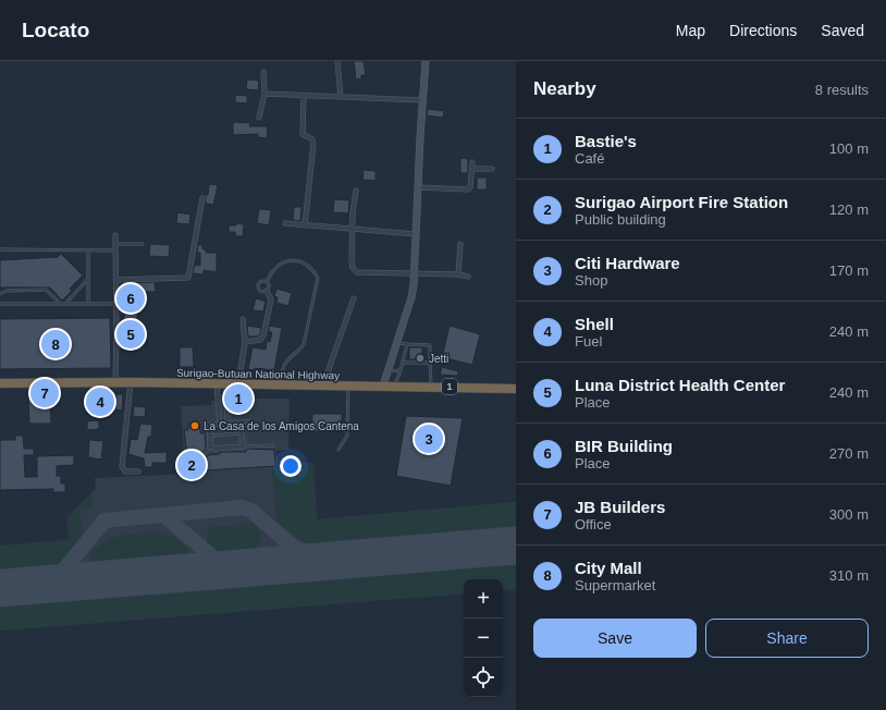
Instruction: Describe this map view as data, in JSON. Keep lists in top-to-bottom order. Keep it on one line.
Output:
{"streets":{"highway":["Surigao-Butuan National Highway","1"]},"places":["Jetti","La Casa de los Amigos Cantena"],"page":{"header":"Locato","nav":["Map","Directions","Saved"],"heading":["Nearby","8 results"],"list":[{"mark":"1","name":"Bastie's","note":"Café","value":"100 m"},{"mark":"2","name":"Surigao Airport Fire Station","note":"Public building","value":"120 m"},{"mark":"3","name":"Citi Hardware","note":"Shop","value":"170 m"},{"mark":"4","name":"Shell","note":"Fuel","value":"240 m"},{"mark":"5","name":"Luna District Health Center","note":"Place","value":"240 m"},{"mark":"6","name":"BIR Building","note":"Place","value":"270 m"},{"mark":"7","name":"JB Builders","note":"Office","value":"300 m"},{"mark":"8","name":"City Mall","note":"Supermarket","value":"310 m"}],"pins":["6","5","8","7","1","4","3","2"],"map_buttons":["+","−"],"buttons":["Save","Share"]}}
